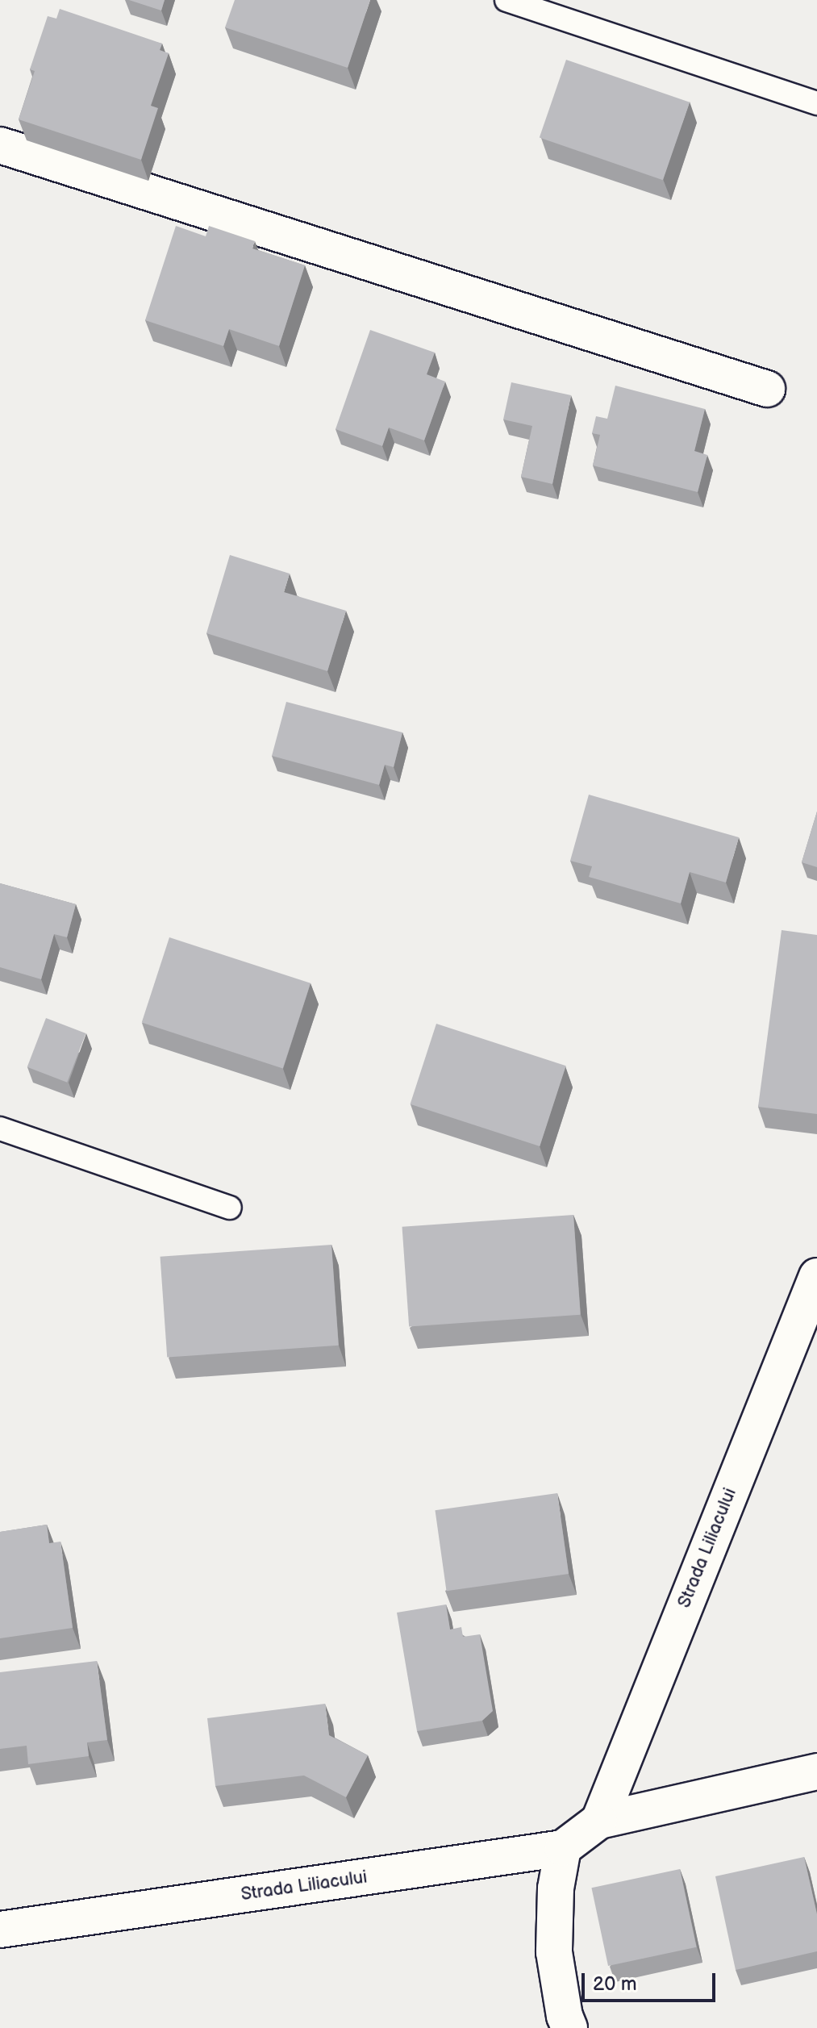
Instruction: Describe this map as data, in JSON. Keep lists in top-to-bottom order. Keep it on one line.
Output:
{"streets":{"street":["Strada Liliacului"]},"scale_bar":"20 m"}
